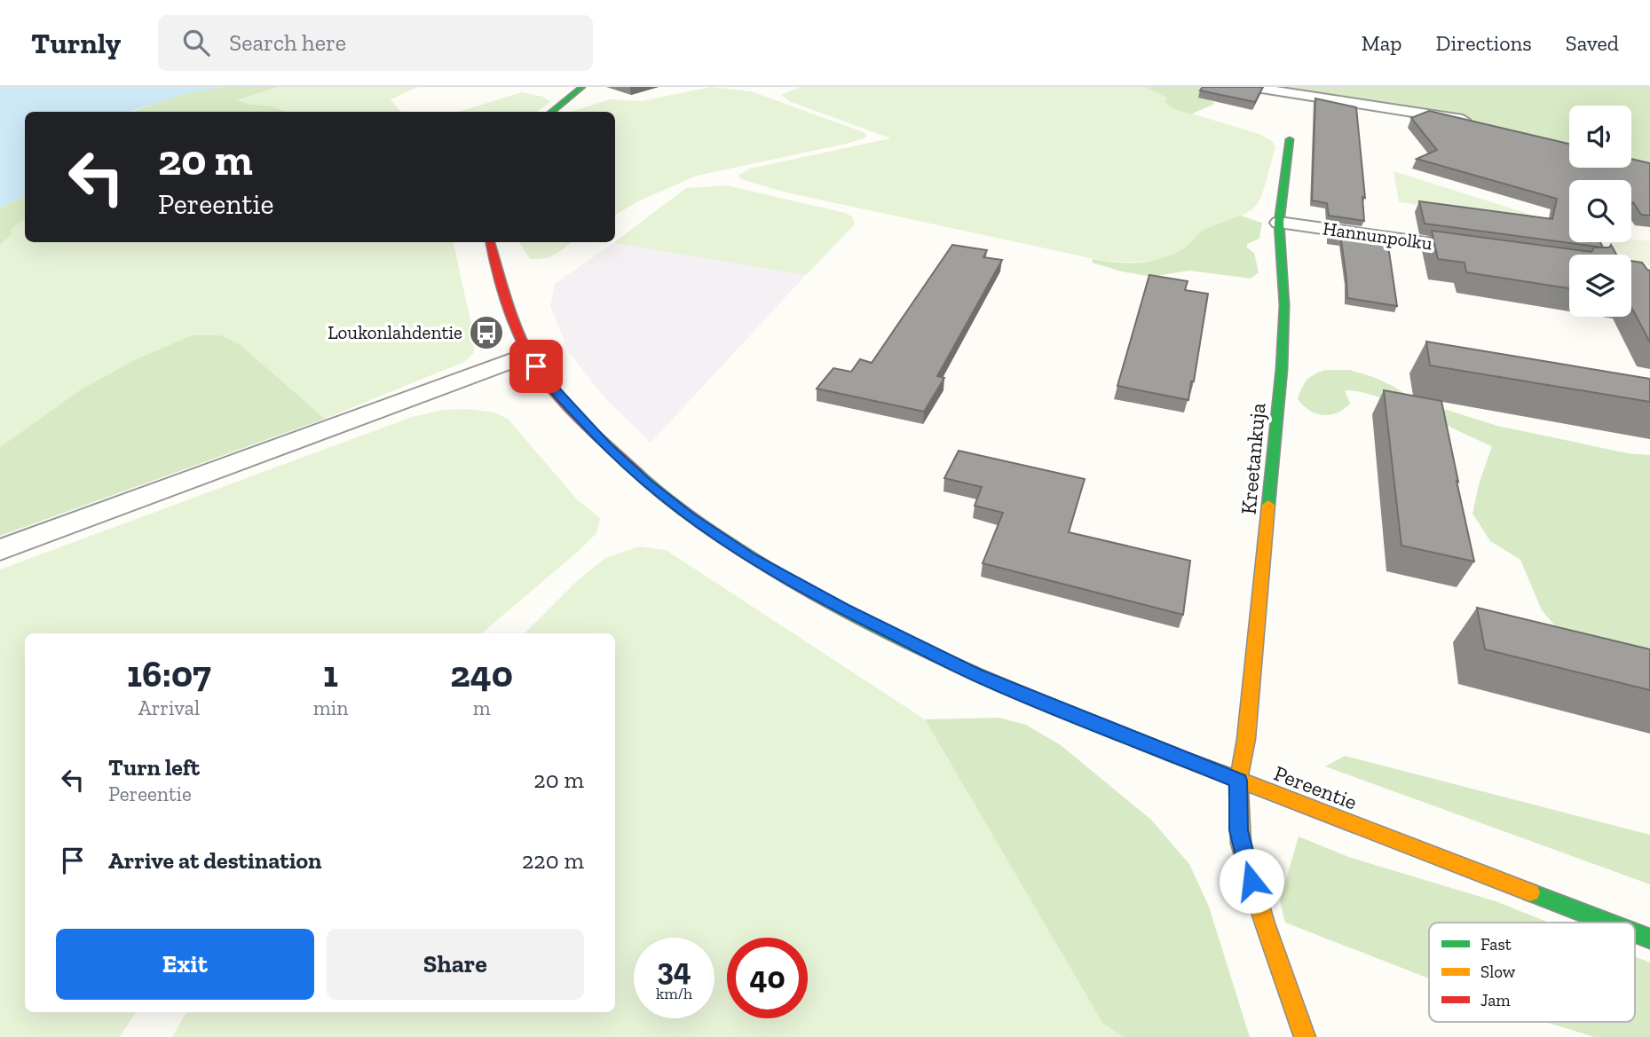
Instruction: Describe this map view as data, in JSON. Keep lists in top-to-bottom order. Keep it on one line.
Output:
{"streets":{"street":["Hannunpolku","Kreetankuja","Pereentie"]},"crossings":[["Hannunpolku","Kreetankuja"],["Kreetankuja","Pereentie"]],"places":{"bus stop":["Loukonlahdentie"]},"legend":["Fast","Slow","Jam"],"page":{"header":"Turnly","search":"Search here","nav":["Map","Directions","Saved"],"turn":["20 m","Pereentie"],"eta":["16:07","Arrival","1","min","240","m"],"list":[{"name":"Turn left","note":"Pereentie","value":"20 m"},{"name":"Arrive at destination","value":"220 m"}],"buttons":["Exit","Share"],"speed":"34 km/h","limit":"40"}}
